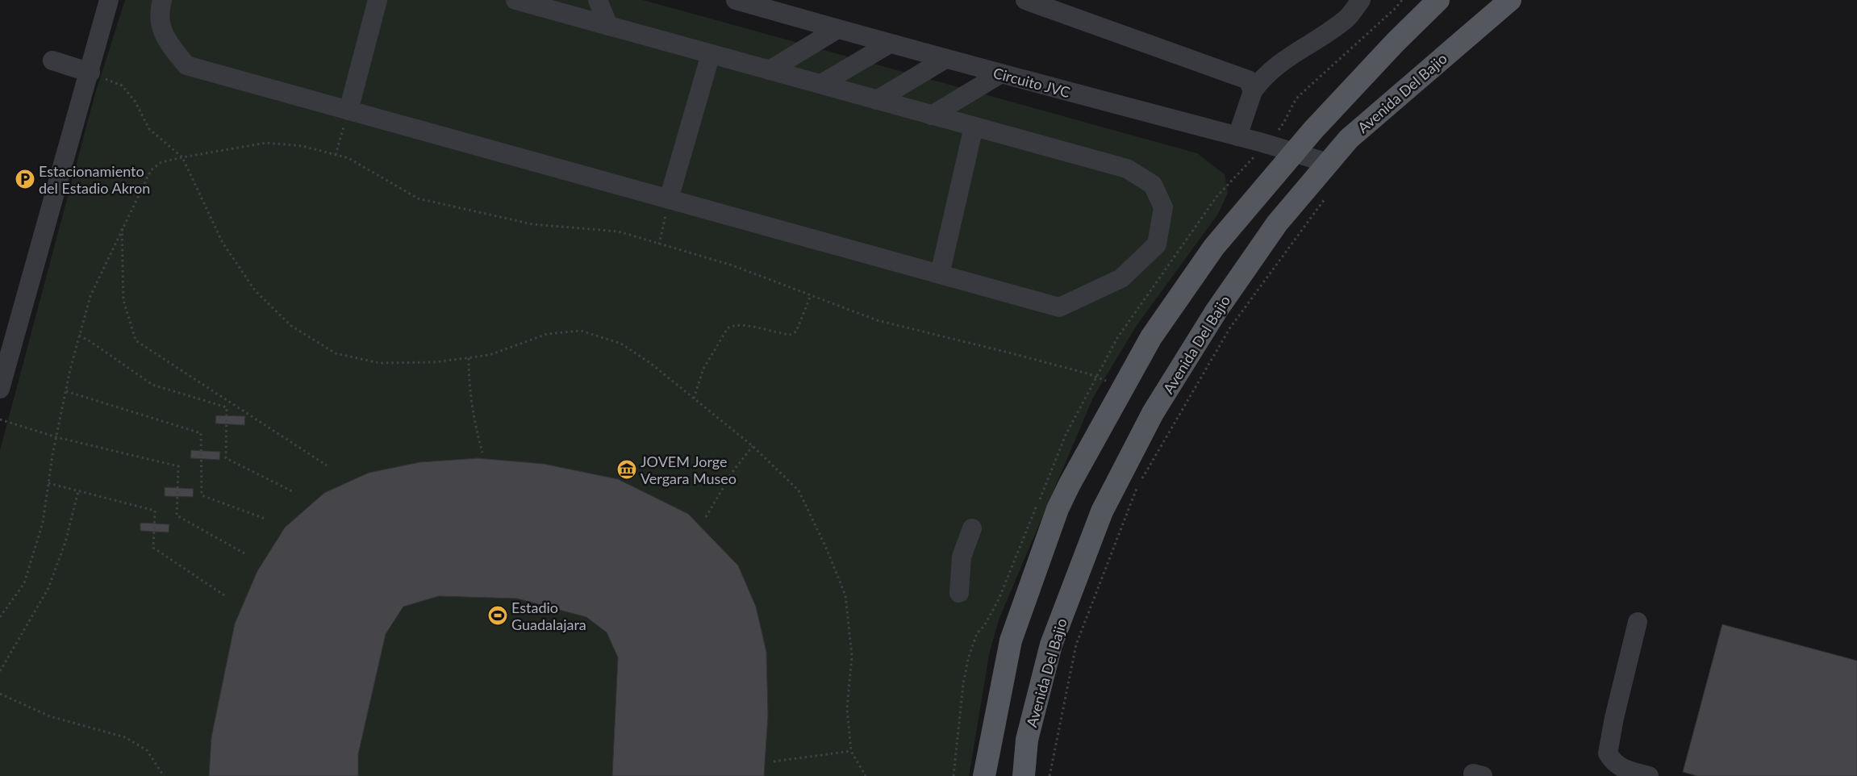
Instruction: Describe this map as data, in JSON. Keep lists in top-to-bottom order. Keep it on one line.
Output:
{"streets":{"main road":["Avenida Del Bajio"],"lane":["Circuito JVC"]},"crossings":[["Circuito JVC","Avenida Del Bajio"]],"places":{"parking":["Estacionamiento del Estadio Akron"],"museum":["JOVEM Jorge Vergara Museo"],"sports":["Estadio Guadalajara"]}}
